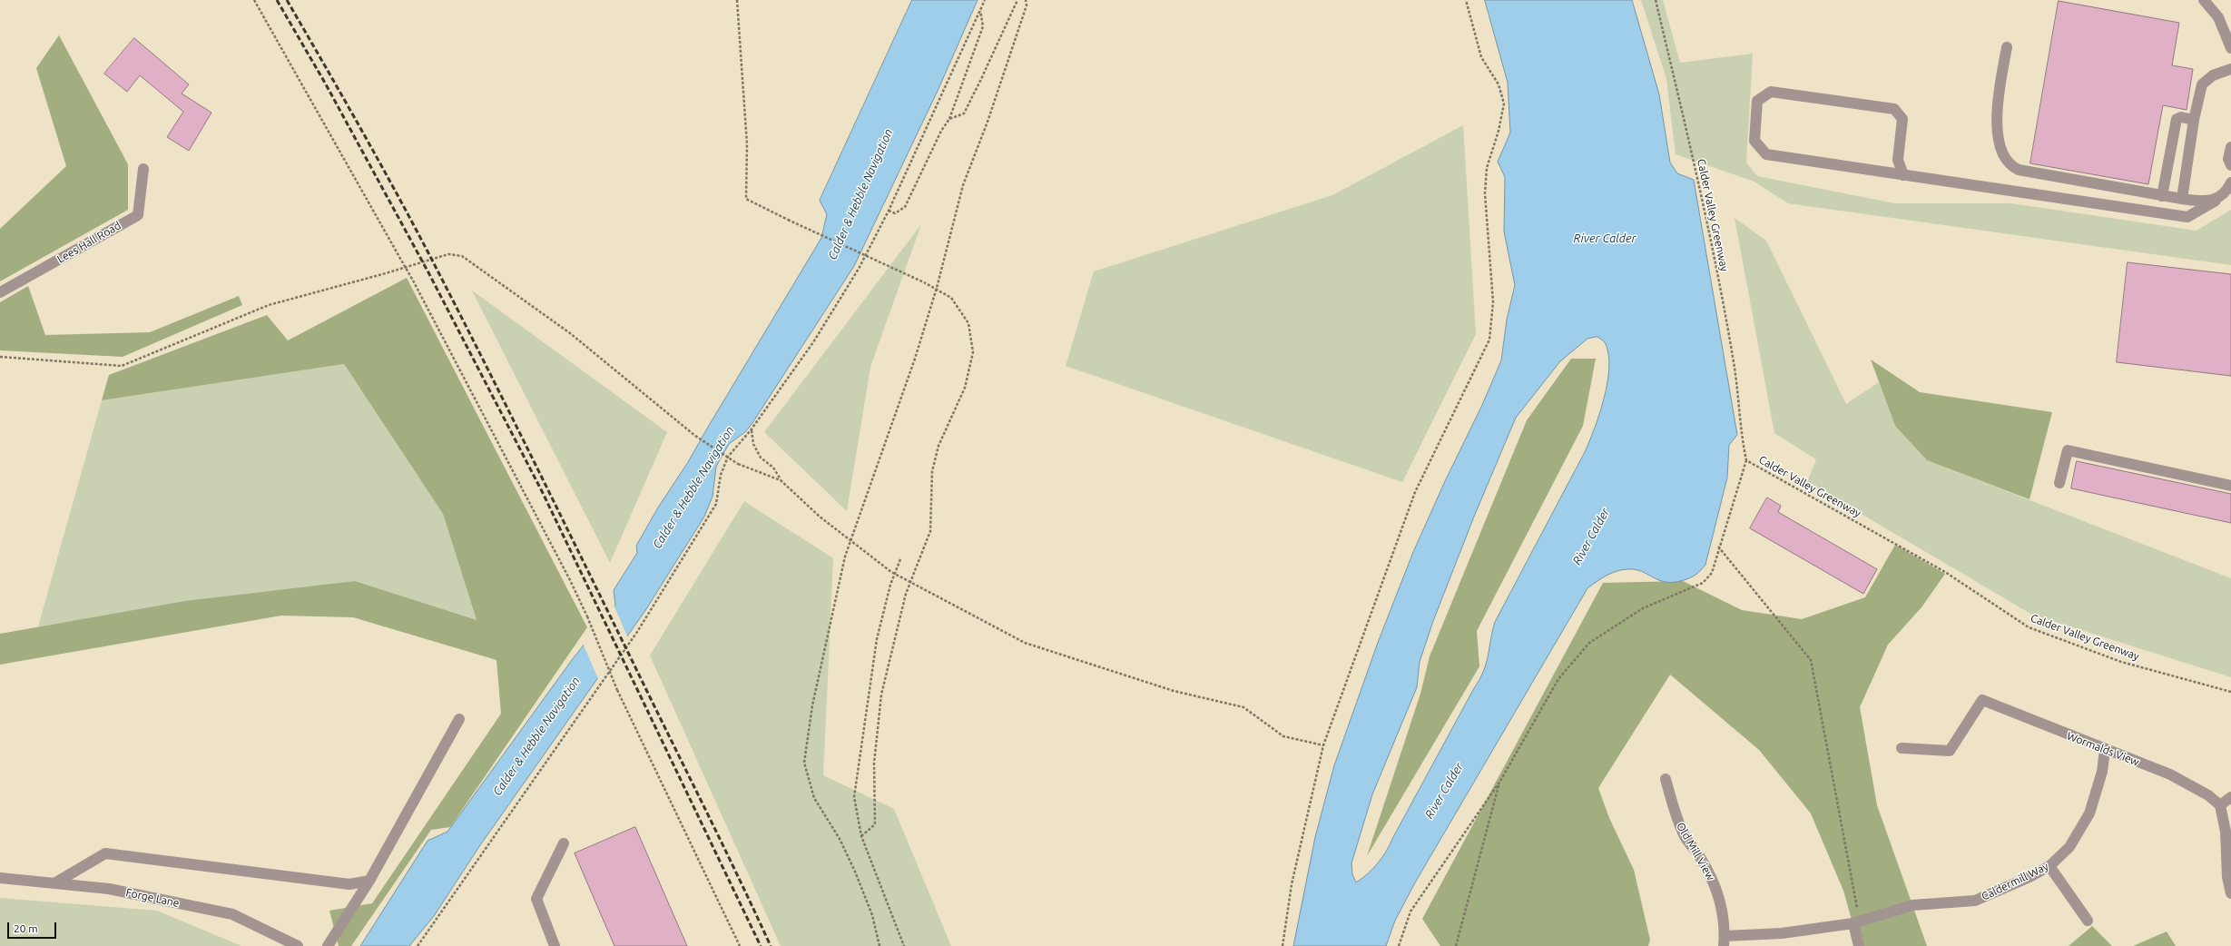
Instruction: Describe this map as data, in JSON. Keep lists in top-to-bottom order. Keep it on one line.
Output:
{"streets":{"street":["Lees Hall Road","Wormalds View","Old Mill View","Caldermill Way","Forge Lane"],"path":["Calder Valley Greenway"]},"crossings":[["Wormalds View","Caldermill Way"],["Old Mill View","Caldermill Way"]],"water":["Calder & Hebble Navigation","River Calder"],"scale_bar":"20 m"}
